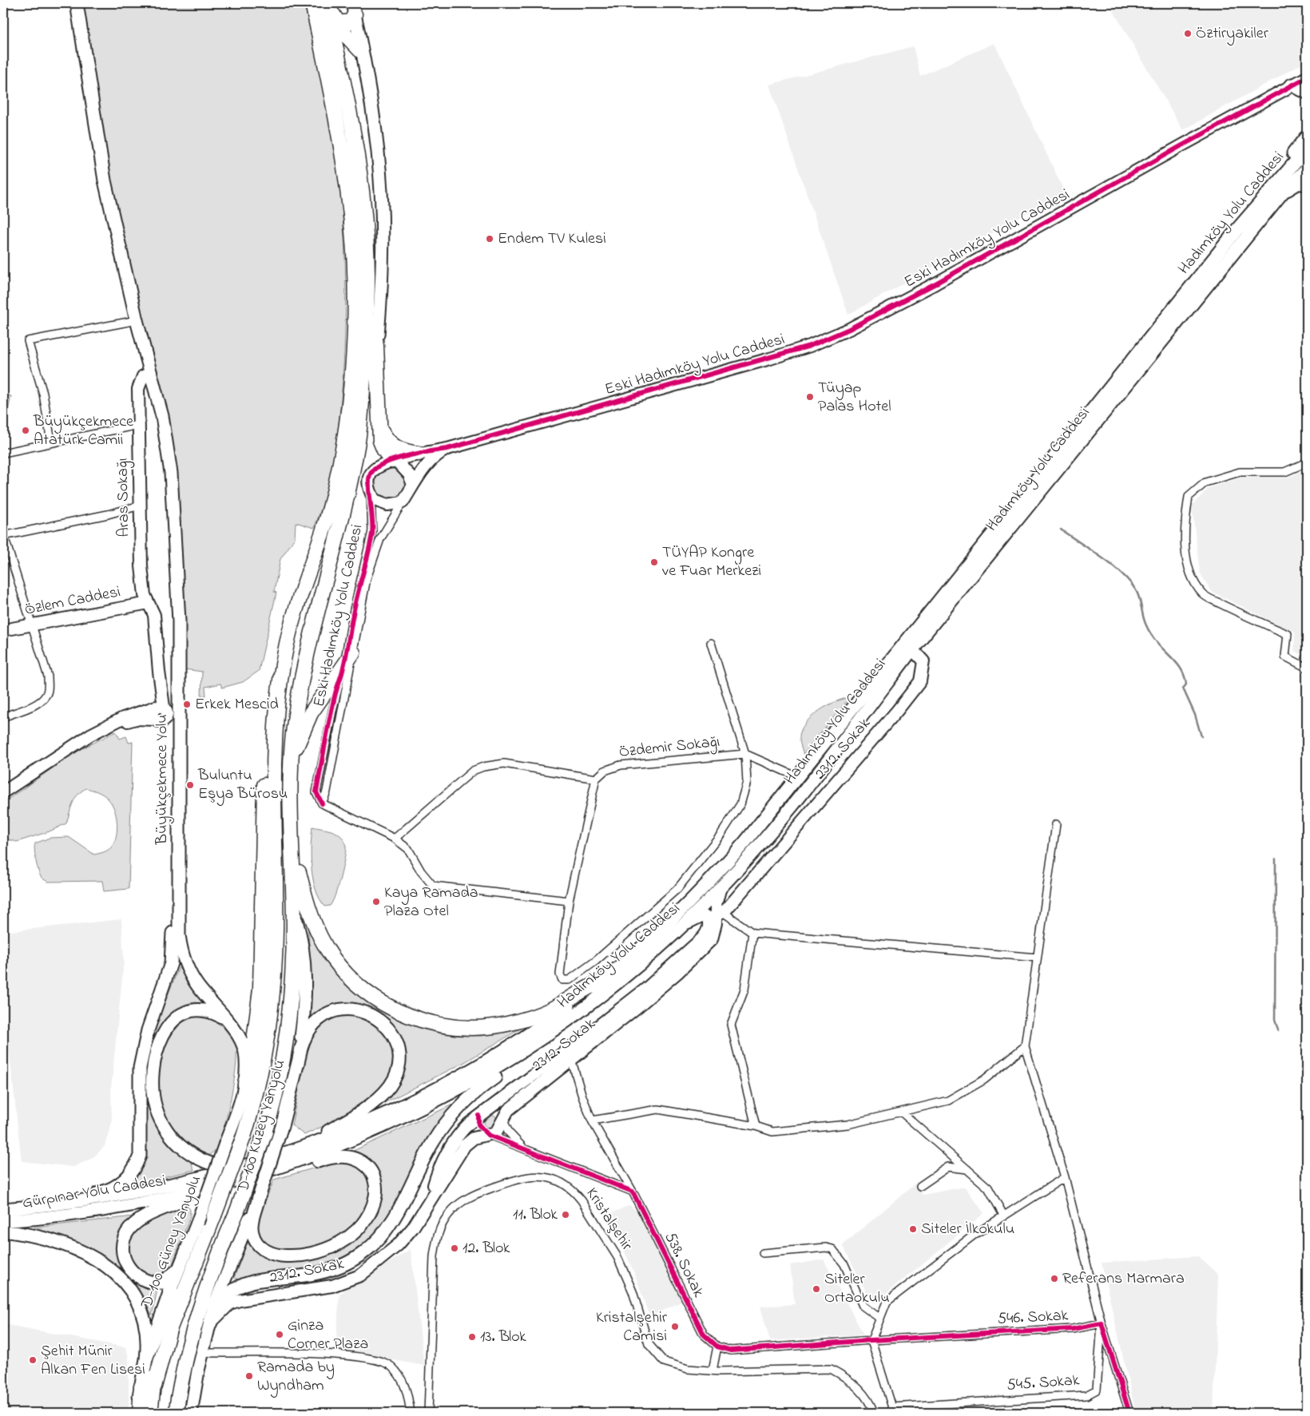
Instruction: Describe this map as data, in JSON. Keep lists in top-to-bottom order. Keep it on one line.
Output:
{"streets":{"main road":["Hadımköy Yolu Caddesi","Büyükçekmece Yolu","D-100 Kuzey Yanyolu","Gürpınar Yolu Caddesi","D-100 Güney Yanyolu"],"street":["Eski Hadımköy Yolu Caddesi","Aras Sokağı","Özlem Caddesi","Özdemir Sokağı","2312. Sokak","Kristalşehir","538. Sokak","546. Sokak","545. Sokak"]},"crossings":[["Hadımköy Yolu Caddesi","Özdemir Sokağı"],["Hadımköy Yolu Caddesi","2312. Sokak"],["Hadımköy Yolu Caddesi","Gürpınar Yolu Caddesi"],["Aras Sokağı","Özlem Caddesi"],["Aras Sokağı","Büyükçekmece Yolu"],["2312. Sokak","D-100 Kuzey Yanyolu"],["2312. Sokak","538. Sokak"],["Büyükçekmece Yolu","D-100 Güney Yanyolu"],["546. Sokak","545. Sokak"]],"places":["Öztiryakiler","Endem TV Kulesi","Tüyap Palas Hotel","Büyükçekmece Atatürk Camii","TÜYAP Kongre ve Fuar Merkezi","Erkek Mescid","Buluntu Eşya Bürosu","Kaya Ramada Plaza Otel","11. Blok","Siteler İlkokulu","12. Blok","Referans Marmara","Siteler Ortaokulu","Kristalşehir Camisi","Ginza Corner Plaza","13. Blok","Şehit Münir Alkan Fen Lisesi","Ramada by Wyndham"]}
